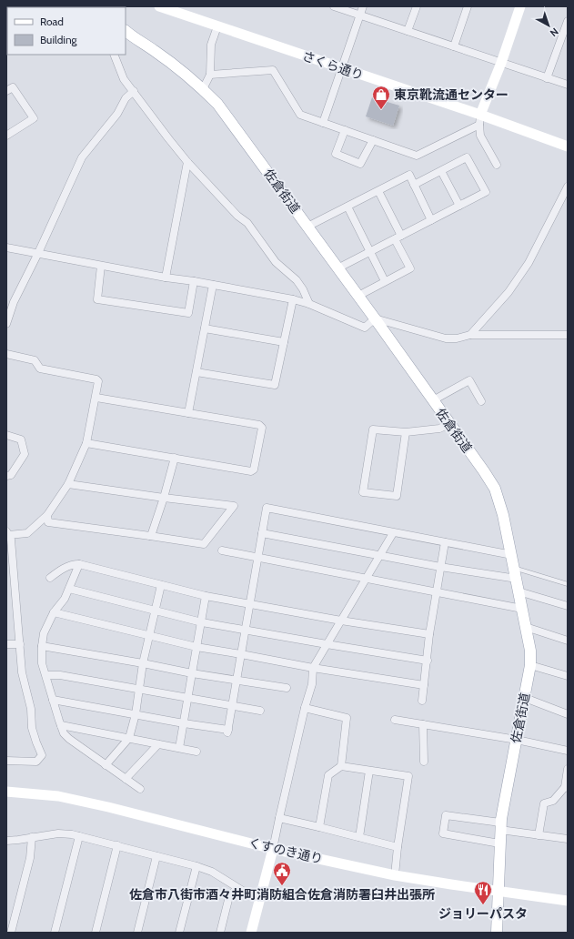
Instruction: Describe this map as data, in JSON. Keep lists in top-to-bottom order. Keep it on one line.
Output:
{"streets":{"main road":["佐倉街道"],"street":["さくら通り","くすのき通り"]},"crossings":[["佐倉街道","くすのき通り"]],"places":{"shop":["東京靴流通センター"],"public building":["佐倉市八街市酒々井町消防組合佐倉消防署臼井出張所"],"restaurant":["ジョリーパスタ"]},"legend":["Road","Building"],"north":"bottom right"}
